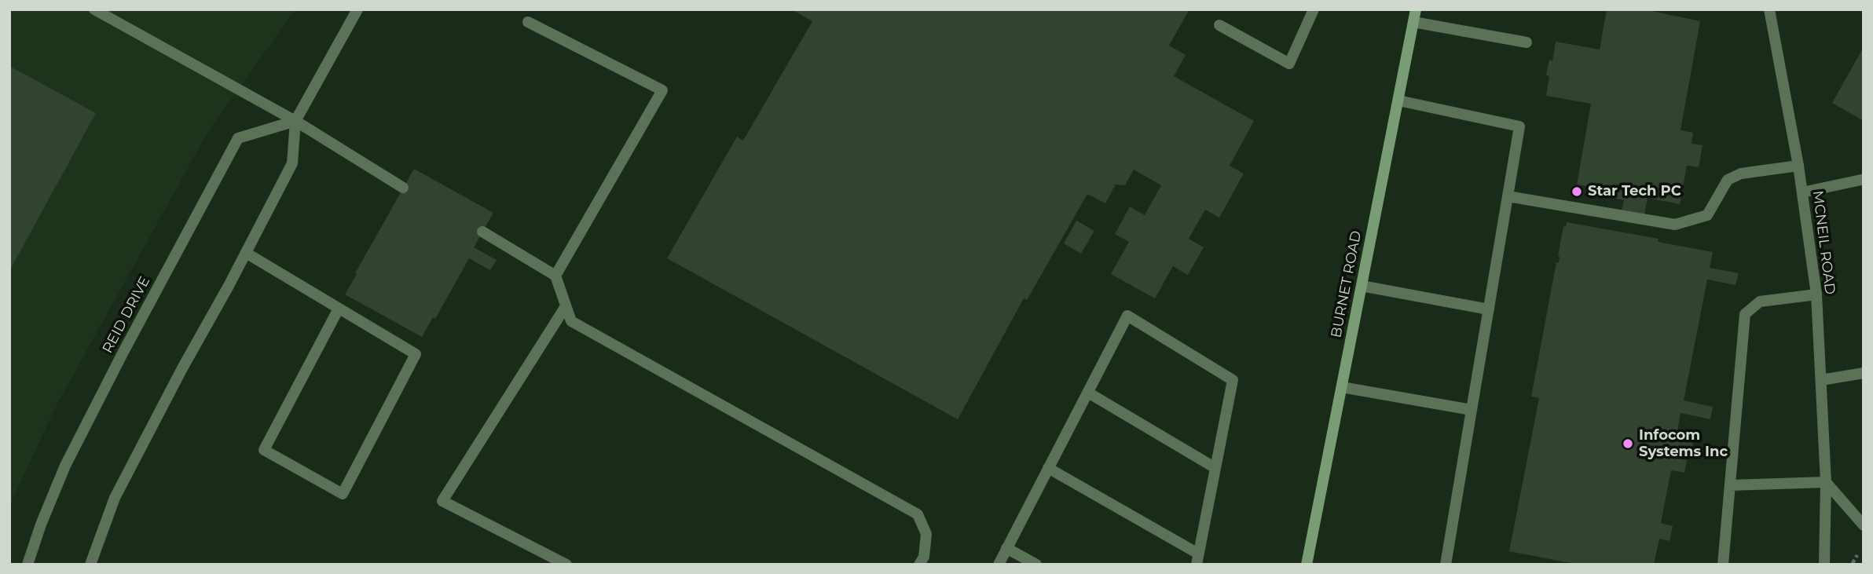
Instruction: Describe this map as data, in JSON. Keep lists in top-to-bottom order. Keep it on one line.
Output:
{"streets":{"main road":["BURNET ROAD"],"street":["MCNEIL ROAD","REID DRIVE"]},"places":["Star Tech PC","Infocom Systems Inc"]}
